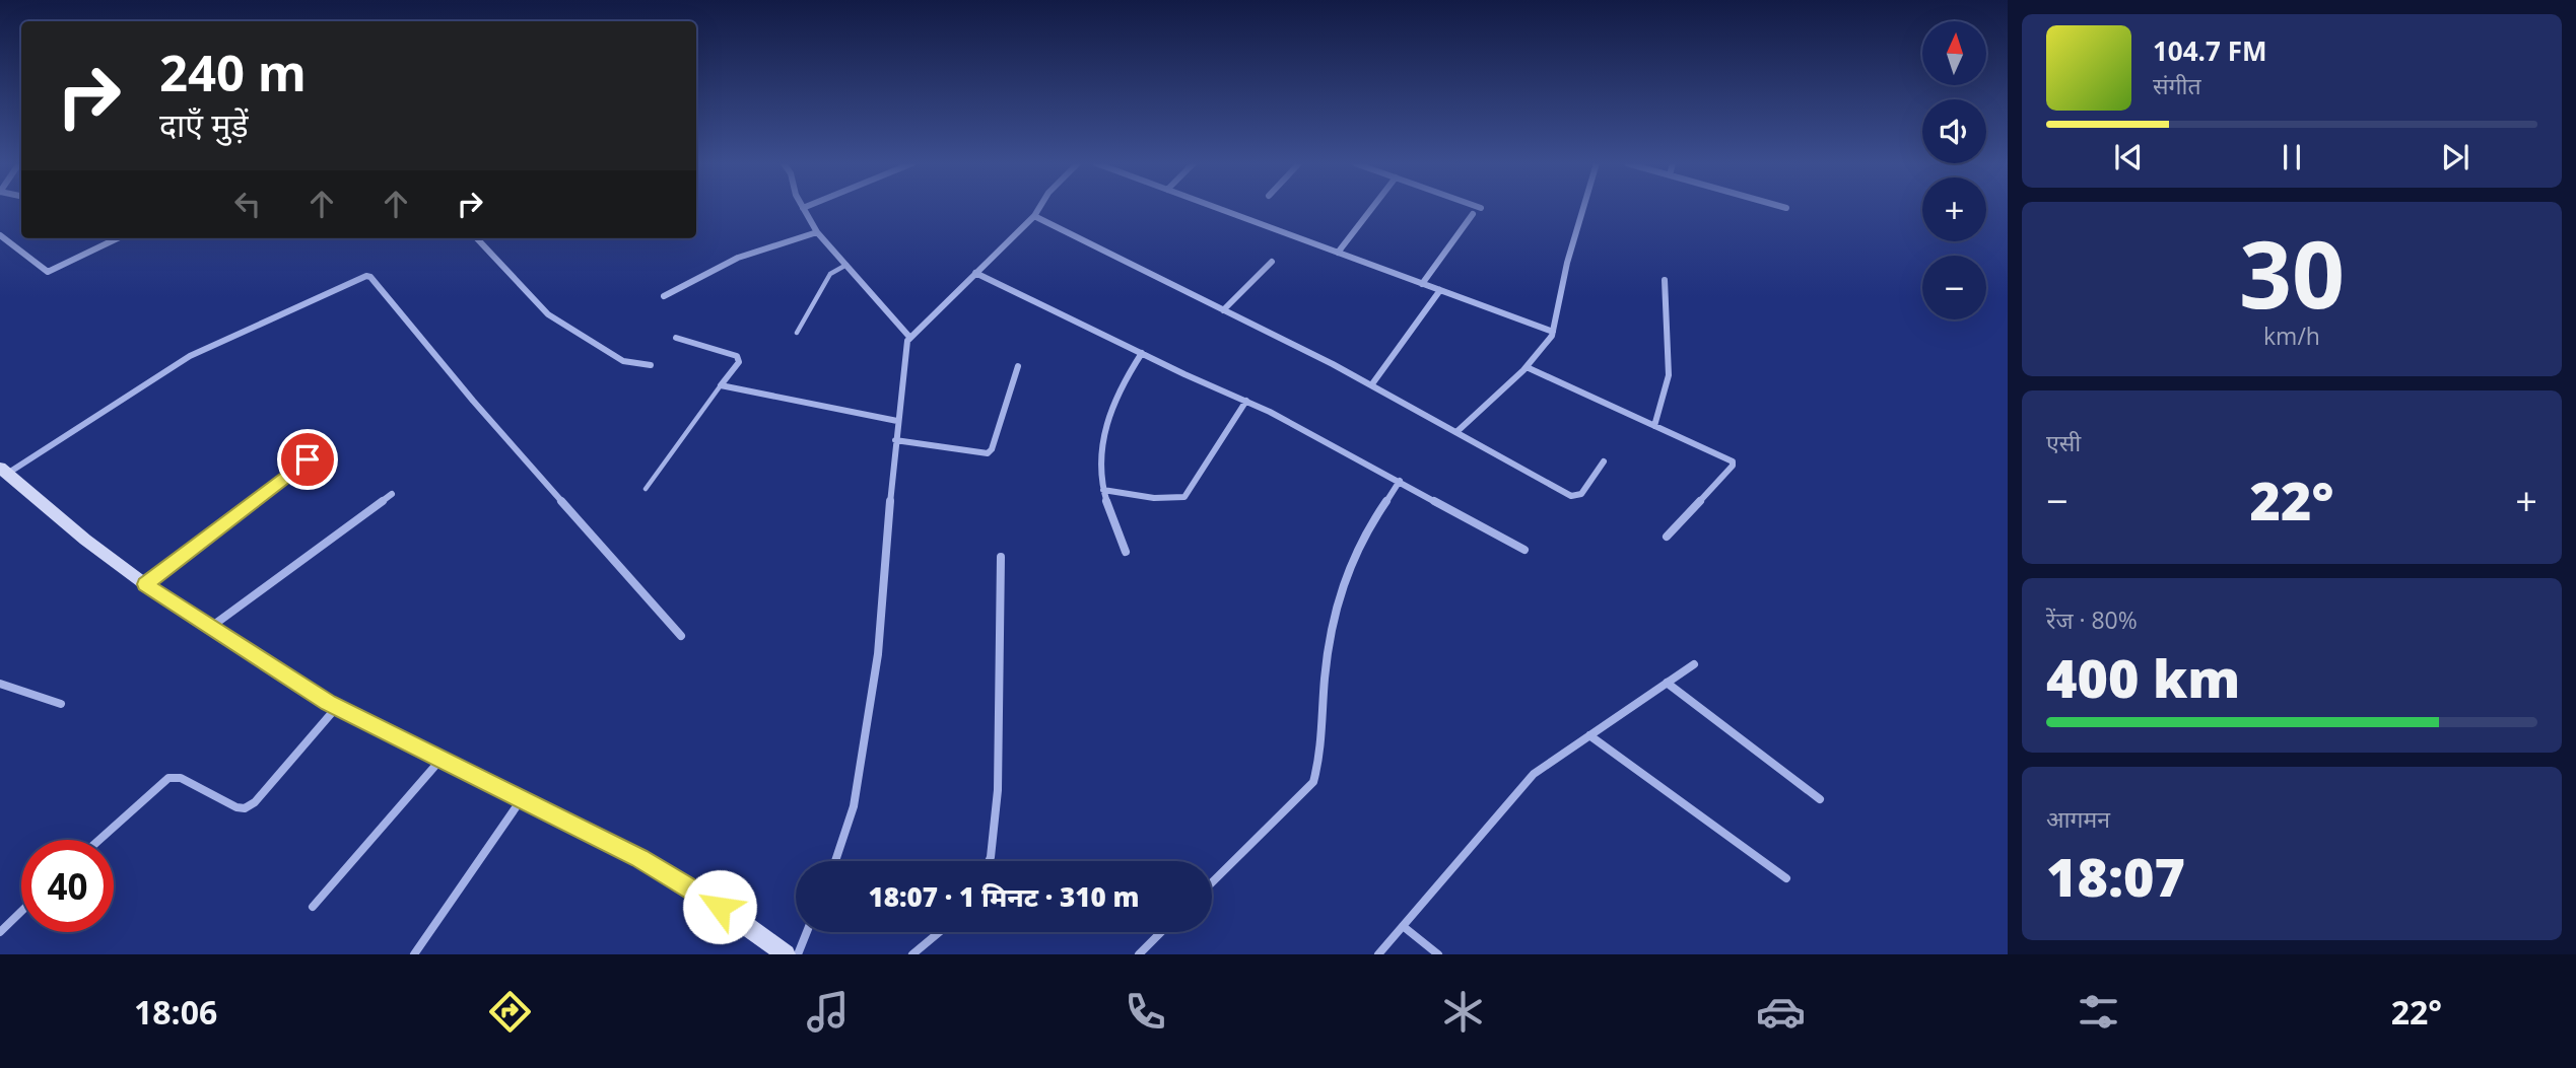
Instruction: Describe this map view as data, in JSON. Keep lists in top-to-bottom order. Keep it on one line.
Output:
{"north":"top","page":{"map_buttons":["+","−"],"turn":["240 m","दाएँ मुड़ें"],"song":["104.7 FM","संगीत"],"tile":[["30","km/h"],"एसी",["रेंज · 80%","400 km"],["आगमन","18:07"]],"heat":["−","22°","+"],"limit":"40","trip":"18:07 · 1 मिनट · 310 m","tabs":["18:06","22°"]}}
